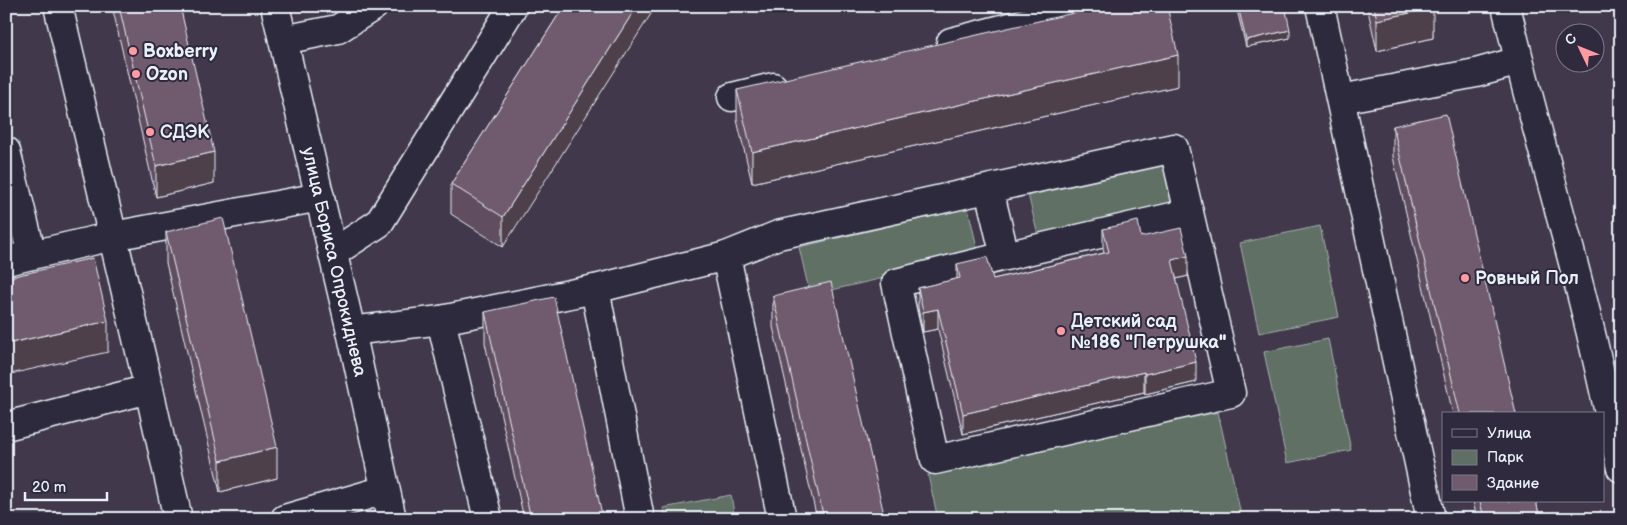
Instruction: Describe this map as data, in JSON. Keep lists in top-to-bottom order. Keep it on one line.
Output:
{"streets":{"street":["улица Бориса Опрокиднева"]},"places":["Boxberry","Ozon","СДЭК","Ровный Пол","Детский сад №186 \"Петрушка\""],"legend":["Улица","Парк","Здание"],"scale_bar":"20 m","north":"top left"}
